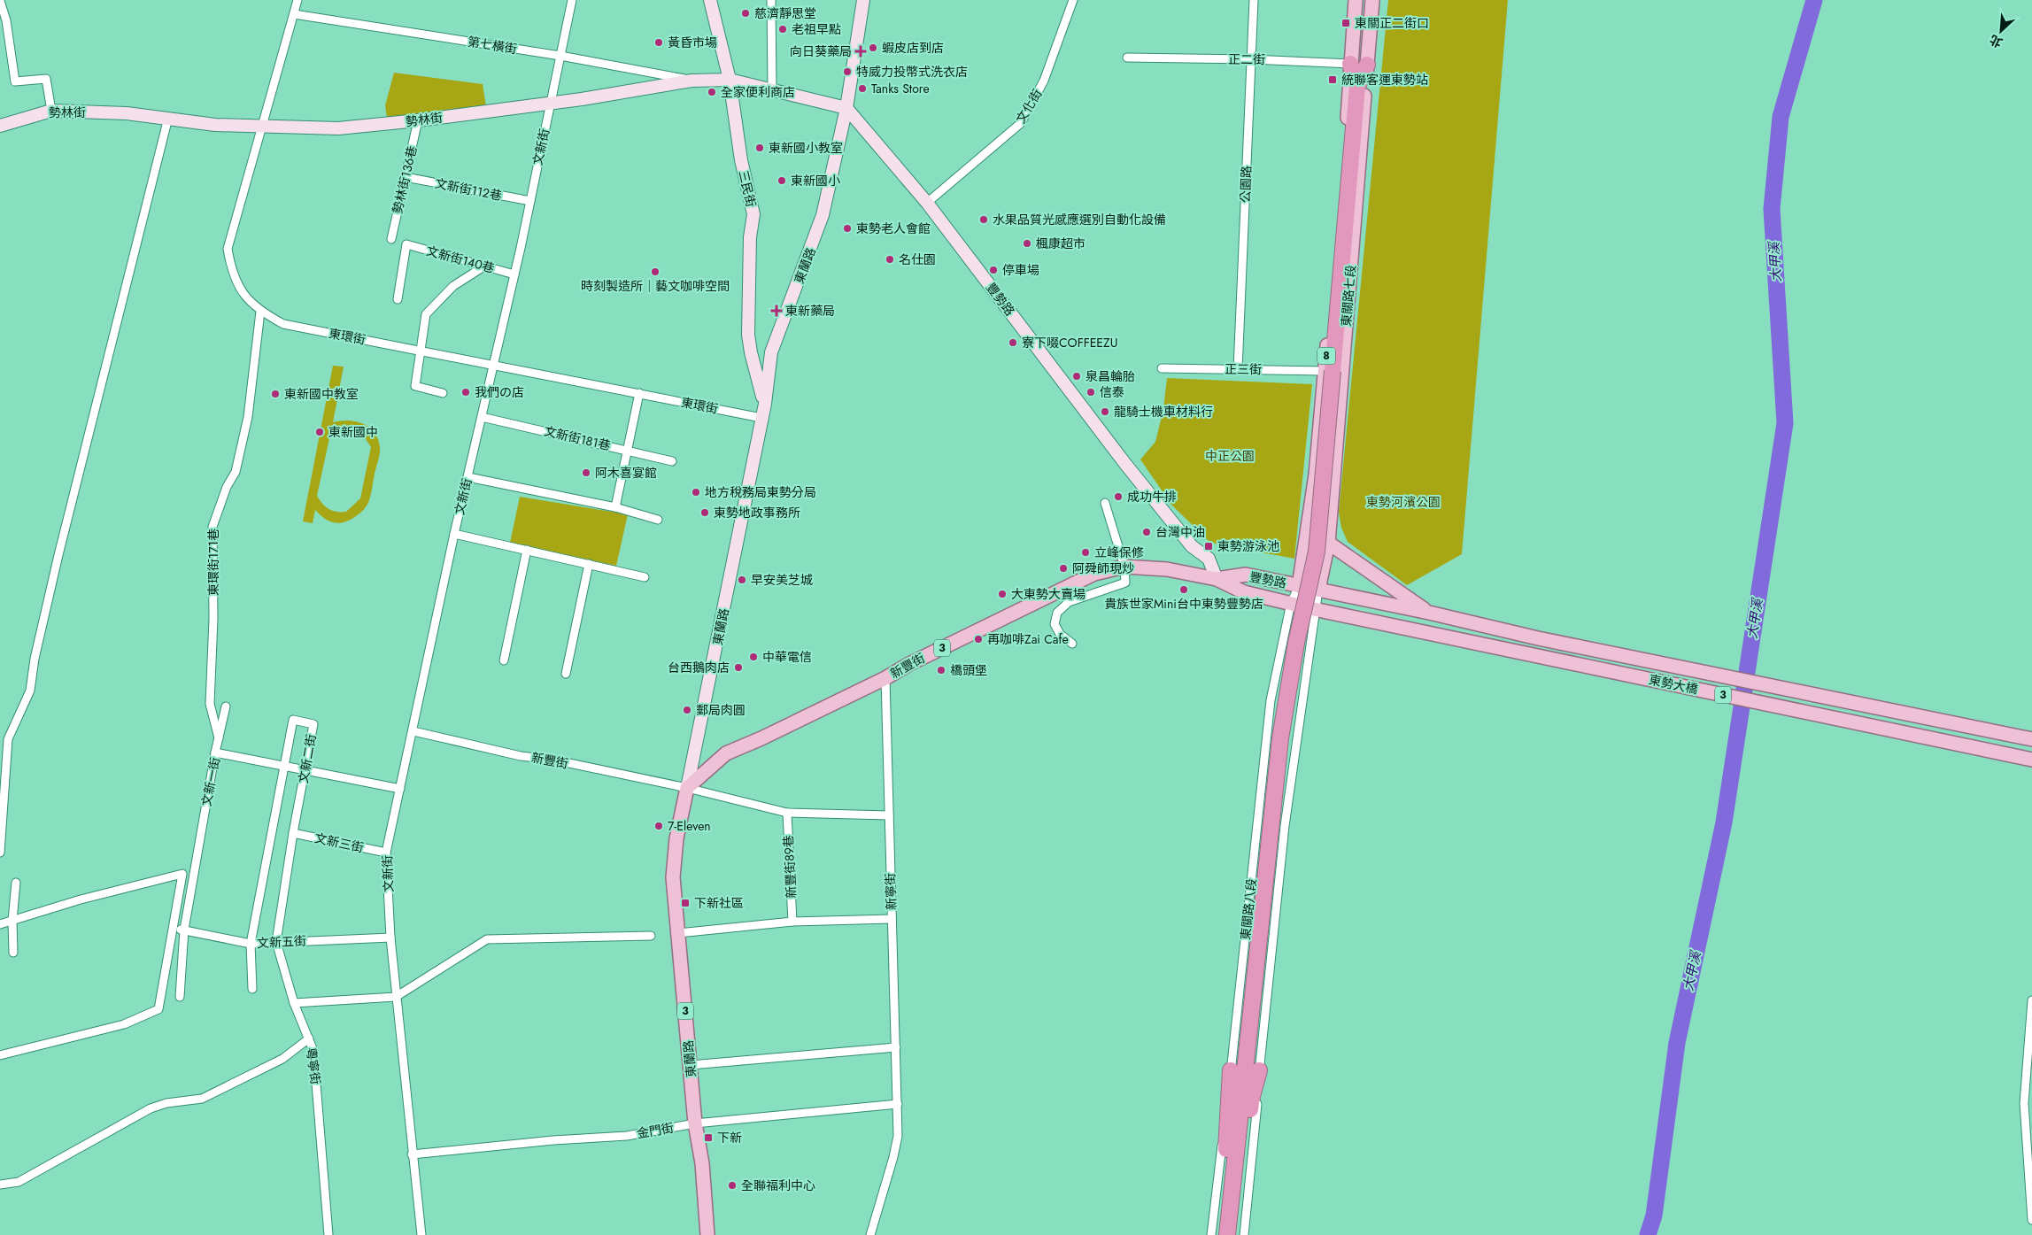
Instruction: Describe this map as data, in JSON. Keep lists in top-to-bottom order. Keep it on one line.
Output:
{"streets":{"main road":["東蘭路","東關路七段","豐勢路","8","3","新豐街","東勢大橋"],"street":["第七橫街","正二街","文化街","勢林街","文新街","勢林街136巷","公園路","三民街","文新街112巷","文新街140巷","東環街","正三街","文新街181巷","東環街171巷","文新二街","文新一街","文新三街","新豐街89巷","新寧街","東關路八段","文新五街","粵寧街","金門街"]},"crossings":[["第七橫街","勢林街"],["第七橫街","文新街"],["第七橫街","東環街"],["正二街","公園路"],["正二街","東關路七段"],["文化街","豐勢路"],["勢林街","文新街"],["勢林街","勢林街136巷"],["勢林街","三民街"],["勢林街","東蘭路"],["勢林街","豐勢路"],["勢林街","東環街"],["文新街","文新街112巷"],["文新街","文新街140巷"],["文新街","東環街"],["文新街","文新街181巷"],["文新街","新豐街"],["文新街","文新一街"],["文新街","文新三街"],["文新街","文新五街"],["勢林街136巷","文新街112巷"],["公園路","正三街"],["三民街","東蘭路"],["東蘭路","豐勢路"],["東蘭路","東環街"],["東蘭路","新豐街"],["東蘭路","金門街"],["東關路七段","豐勢路"],["東關路七段","正三街"],["東關路七段","東勢大橋"],["東關路七段","東關路八段"],["豐勢路","新豐街"],["豐勢路","東勢大橋"],["豐勢路","東關路八段"],["東環街","東環街171巷"],["新豐街","新豐街89巷"],["新豐街","新寧街"],["文新二街","文新一街"],["文新二街","文新三街"],["文新二街","文新五街"],["文新二街","粵寧街"],["文新一街","文新五街"],["新寧街","金門街"]],"water":["大甲溪"],"parks":["中正公園","東勢河濱公園"],"places":{"other":["慈濟靜思堂","老祖早點","黃昏市場","蝦皮店到店","特威力投幣式洗衣店","Tanks Store","全家便利商店","東新國小教室","東新國小","水果品質光感應選別自動化設備","東勢老人會館","楓康超市","名仕園","停車場","時刻製造所｜藝文咖啡空間","寮下啜COFFEEZU","泉昌輪胎","我們の店","信泰","東新國中教室","龍騎士機車材料行","東新國中","阿木喜宴館","地方稅務局東勢分局","成功牛排","東勢地政事務所","台灣中油","立峰保修","阿舜師現炒","早安美芝城","貴族世家Mini台中東勢豐勢店","大東勢大賣場","再咖啡Zai Cafe","中華電信","台西鵝肉店","橋頭堡","郵局肉圓","7-Eleven","全聯福利中心"],"transit":["東關正二街口","統聯客運東勢站","東勢游泳池","下新社區","下新"],"health":["向日葵藥局","東新藥局"]},"north":"bottom left"}
